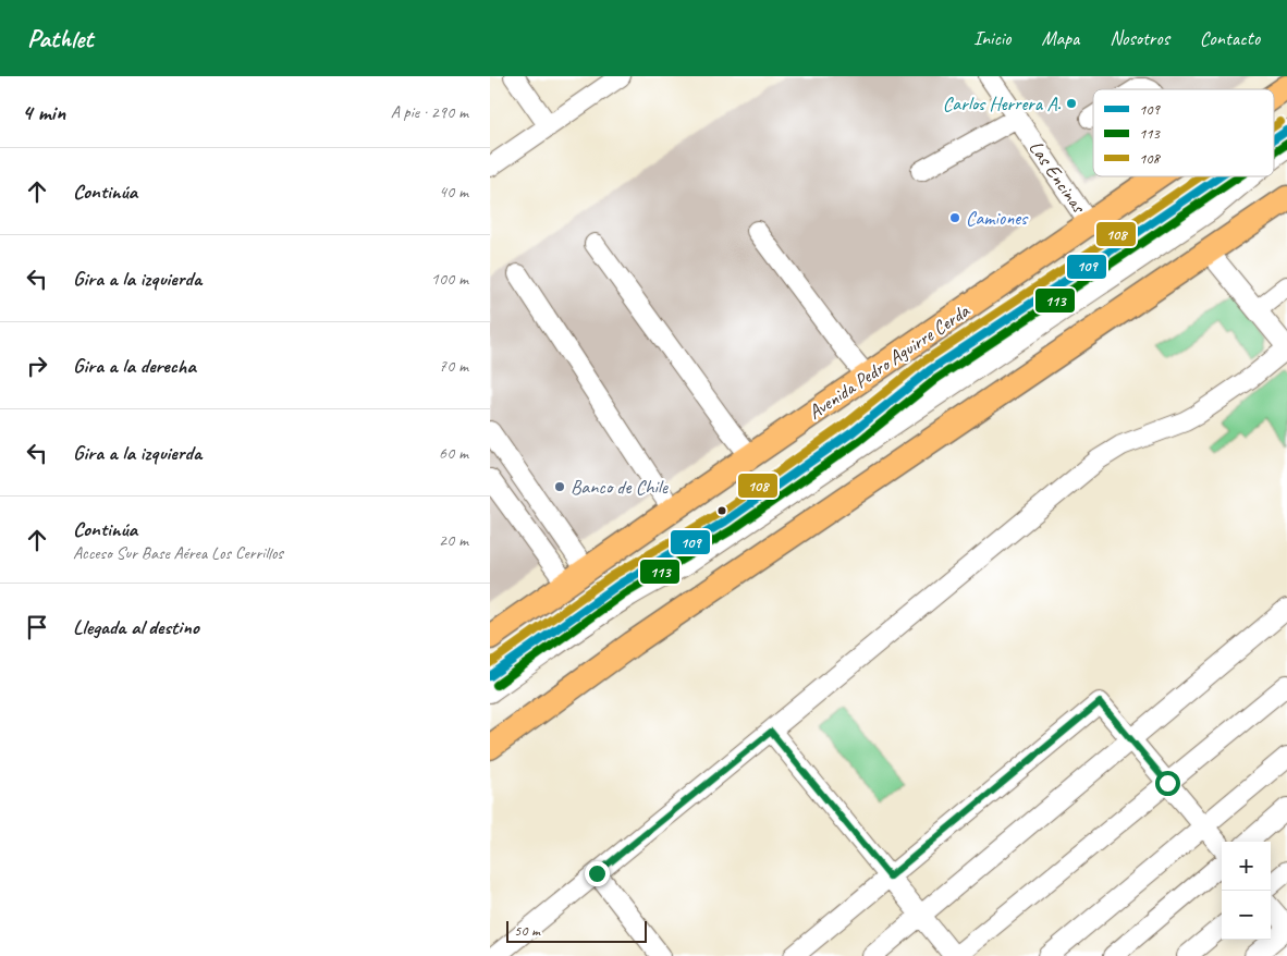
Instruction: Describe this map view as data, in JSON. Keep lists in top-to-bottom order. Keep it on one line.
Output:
{"streets":{"main road":["Avenida Pedro Aguirre Cerda"],"street":["Las Encinas"]},"crossings":[["Las Encinas","Avenida Pedro Aguirre Cerda"]],"places":["Carlos Herrera A.","Camiones","Banco de Chile"],"lines":["transit line 108","transit line 109","transit line 113"],"legend":["109","113","108"],"scale_bar":"50 m","page":{"header":"Pathlet","nav":["Inicio","Mapa","Nosotros","Contacto"],"heading":["4 min","A pie · 290 m"],"list":[["Continúa","40 m"],["Gira a la izquierda","100 m"],["Gira a la derecha","70 m"],["Gira a la izquierda","60 m"],["Continúa","Acceso Sur Base Aérea Los Cerrillos","20 m"],"Llegada al destino"],"map_buttons":["+","−"],"scale":"50 m"}}
